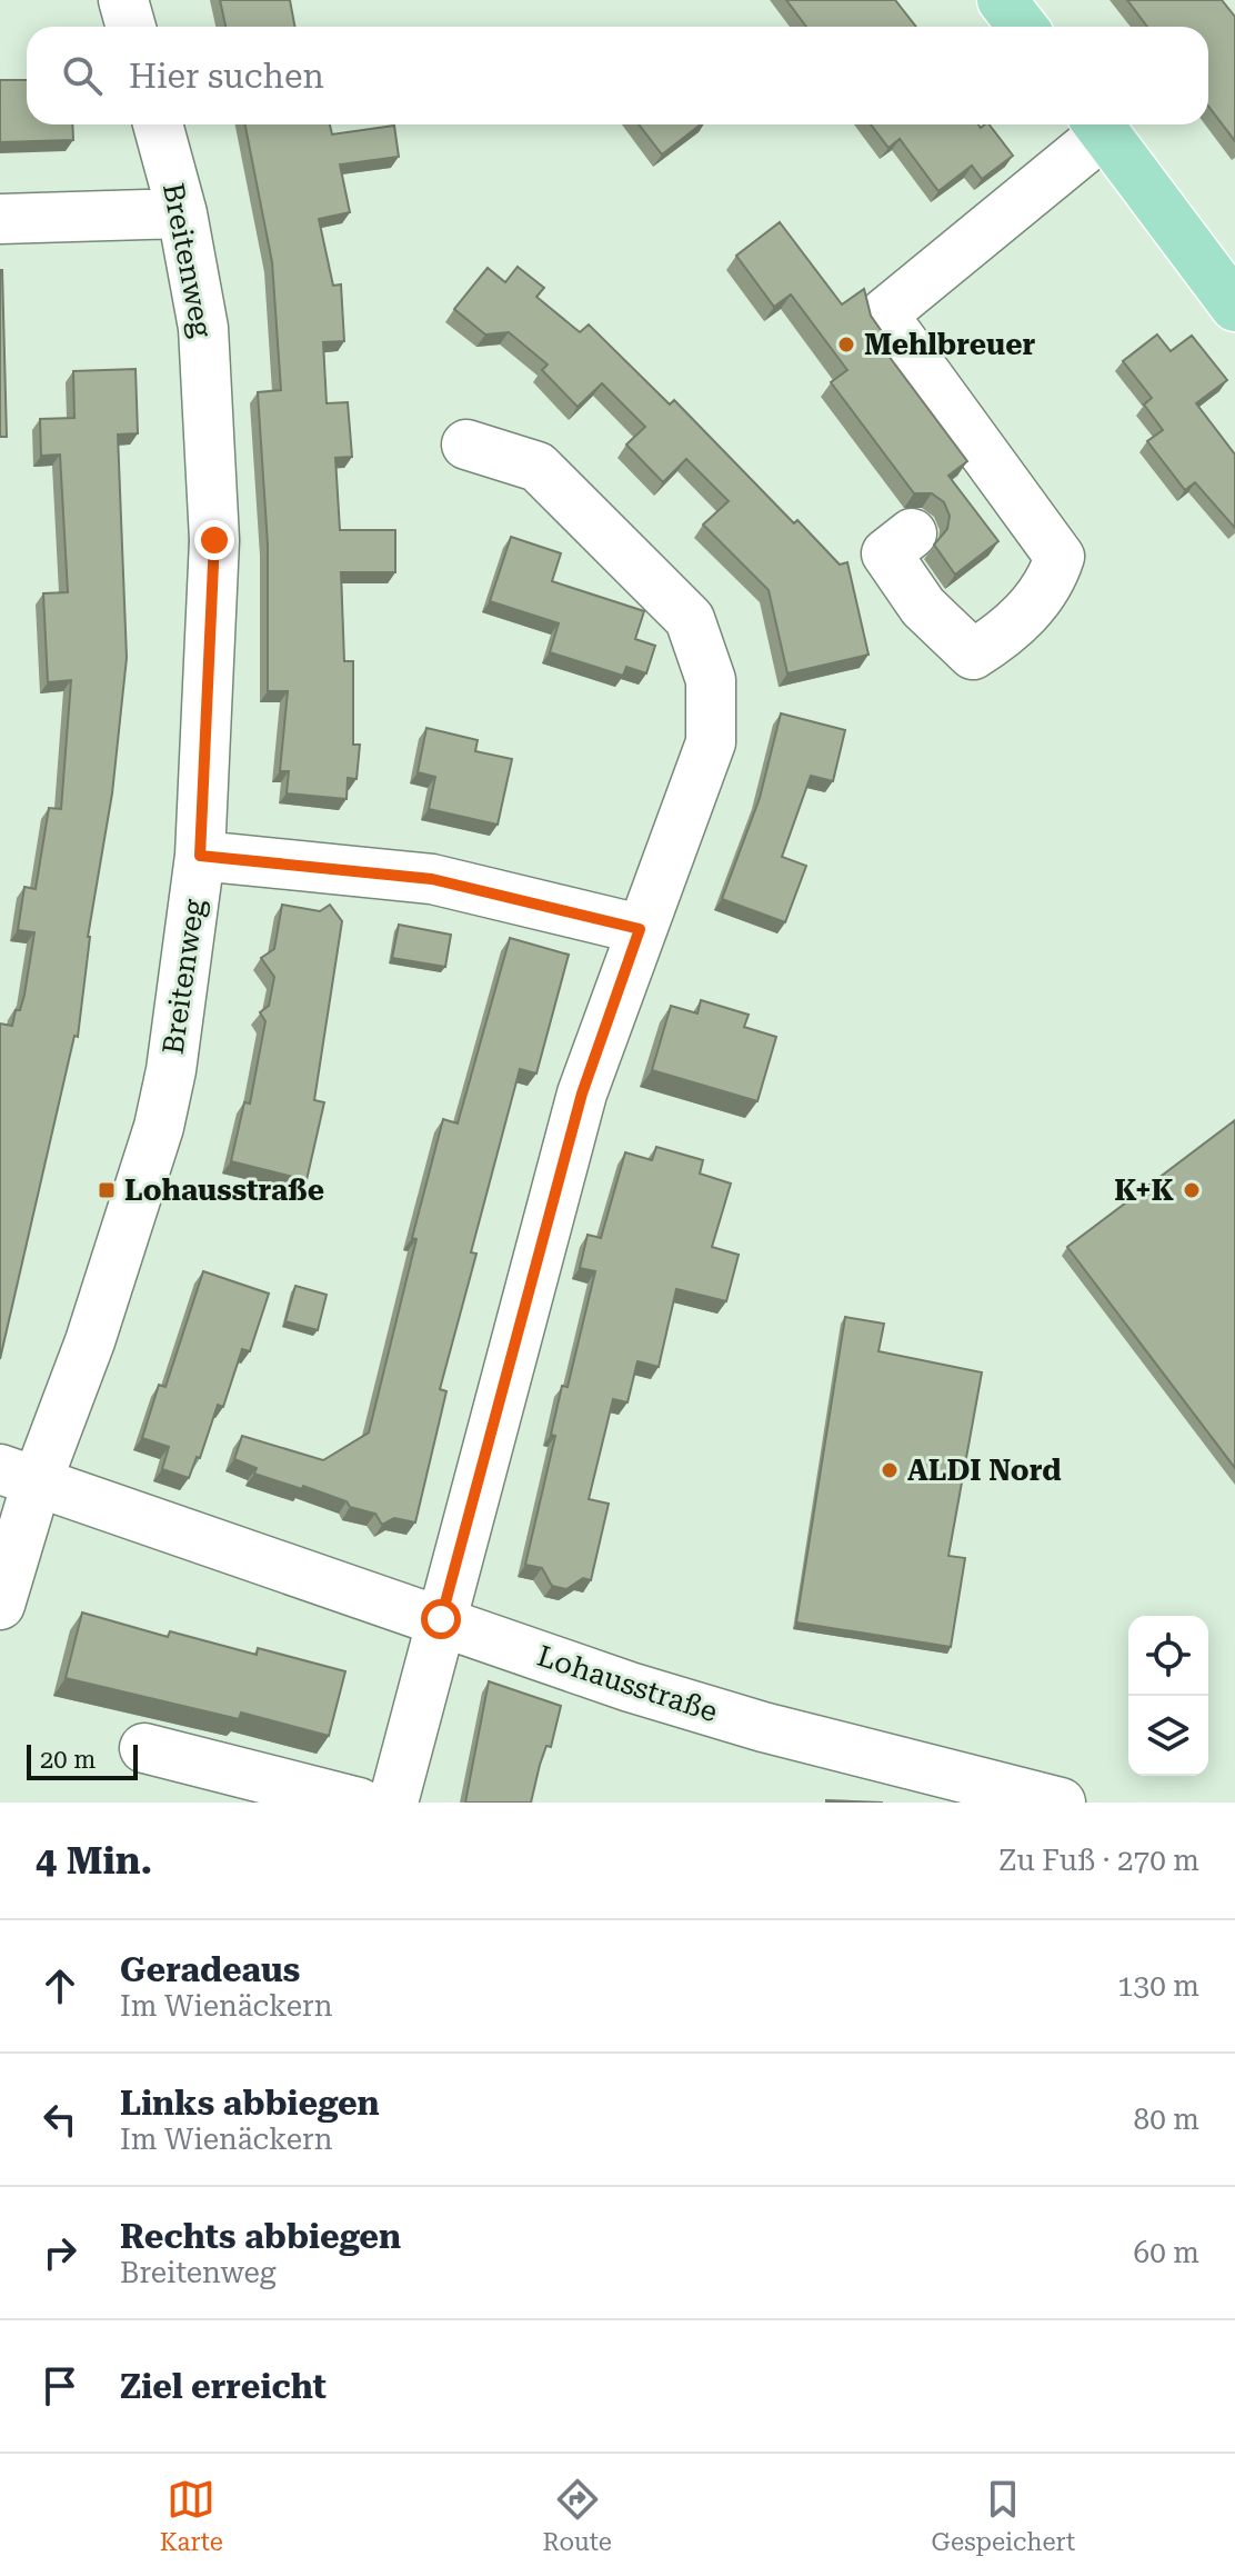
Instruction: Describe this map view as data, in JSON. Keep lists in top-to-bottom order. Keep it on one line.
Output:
{"streets":{"street":["Breitenweg","Lohausstraße"]},"crossings":[["Breitenweg","Lohausstraße"]],"places":{"other":["Mehlbreuer","K+K","ALDI Nord"],"transit":["Lohausstraße"]},"scale_bar":"20 m","page":{"search":"Hier suchen","scale":"20 m","heading":["4 Min.","Zu Fuß · 270 m"],"list":[["Geradeaus","Im Wienäckern","130 m"],["Links abbiegen","Im Wienäckern","80 m"],["Rechts abbiegen","Breitenweg","60 m"],"Ziel erreicht"],"nav":["Karte","Route","Gespeichert"]}}
